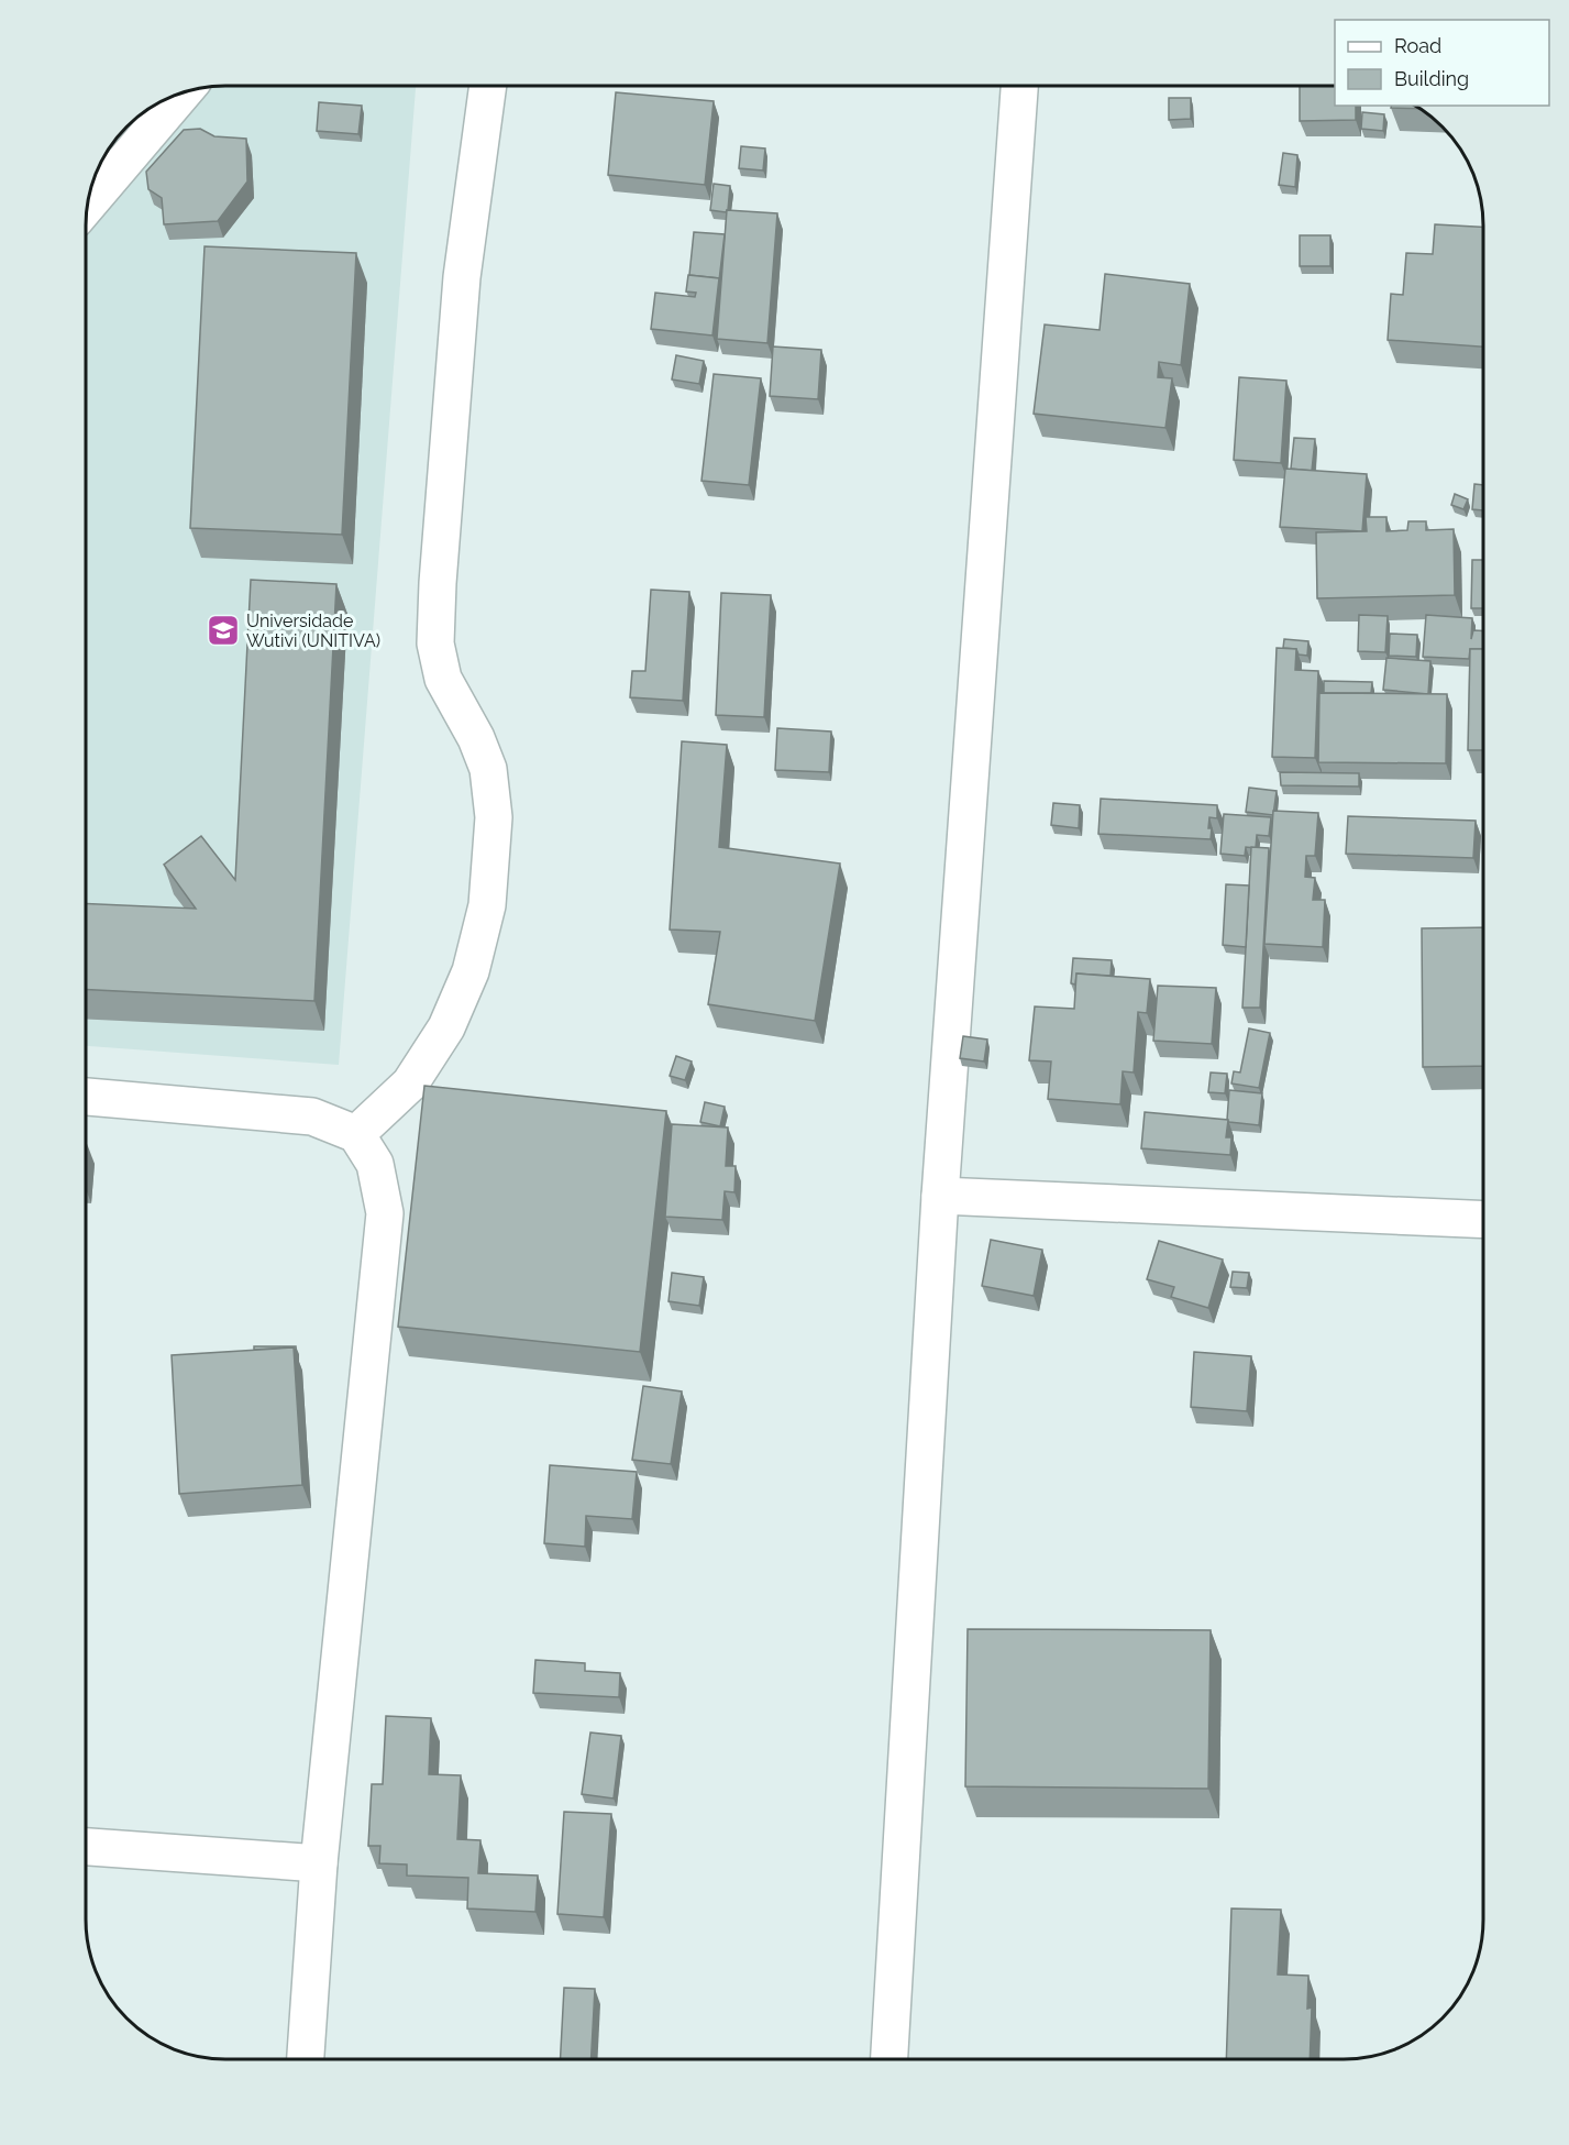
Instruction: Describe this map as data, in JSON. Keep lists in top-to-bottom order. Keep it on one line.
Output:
{"places":{"school or university":["Universidade Wutivi (UNITIVA)"]},"legend":["Road","Building"]}
